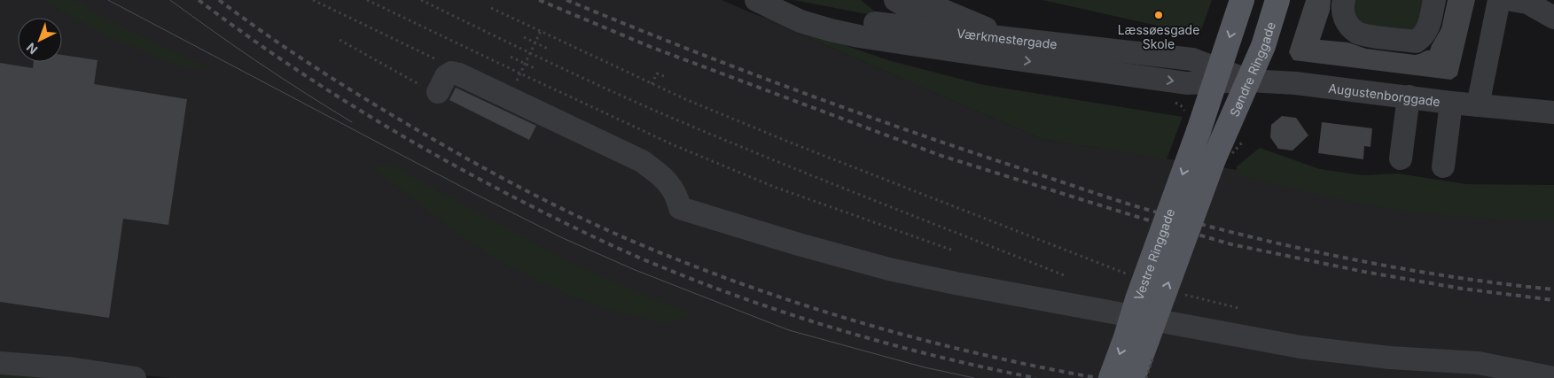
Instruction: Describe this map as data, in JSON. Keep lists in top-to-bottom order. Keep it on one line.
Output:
{"streets":{"main road":["Søndre Ringgade","Vestre Ringgade"],"street":["Værkmestergade","Augustenborggade"]},"crossings":[["Værkmestergade","Søndre Ringgade"],["Værkmestergade","Augustenborggade"],["Værkmestergade","Vestre Ringgade"],["Søndre Ringgade","Augustenborggade"],["Søndre Ringgade","Vestre Ringgade"]],"places":["Læssøesgade Skole"],"north":"bottom left"}
